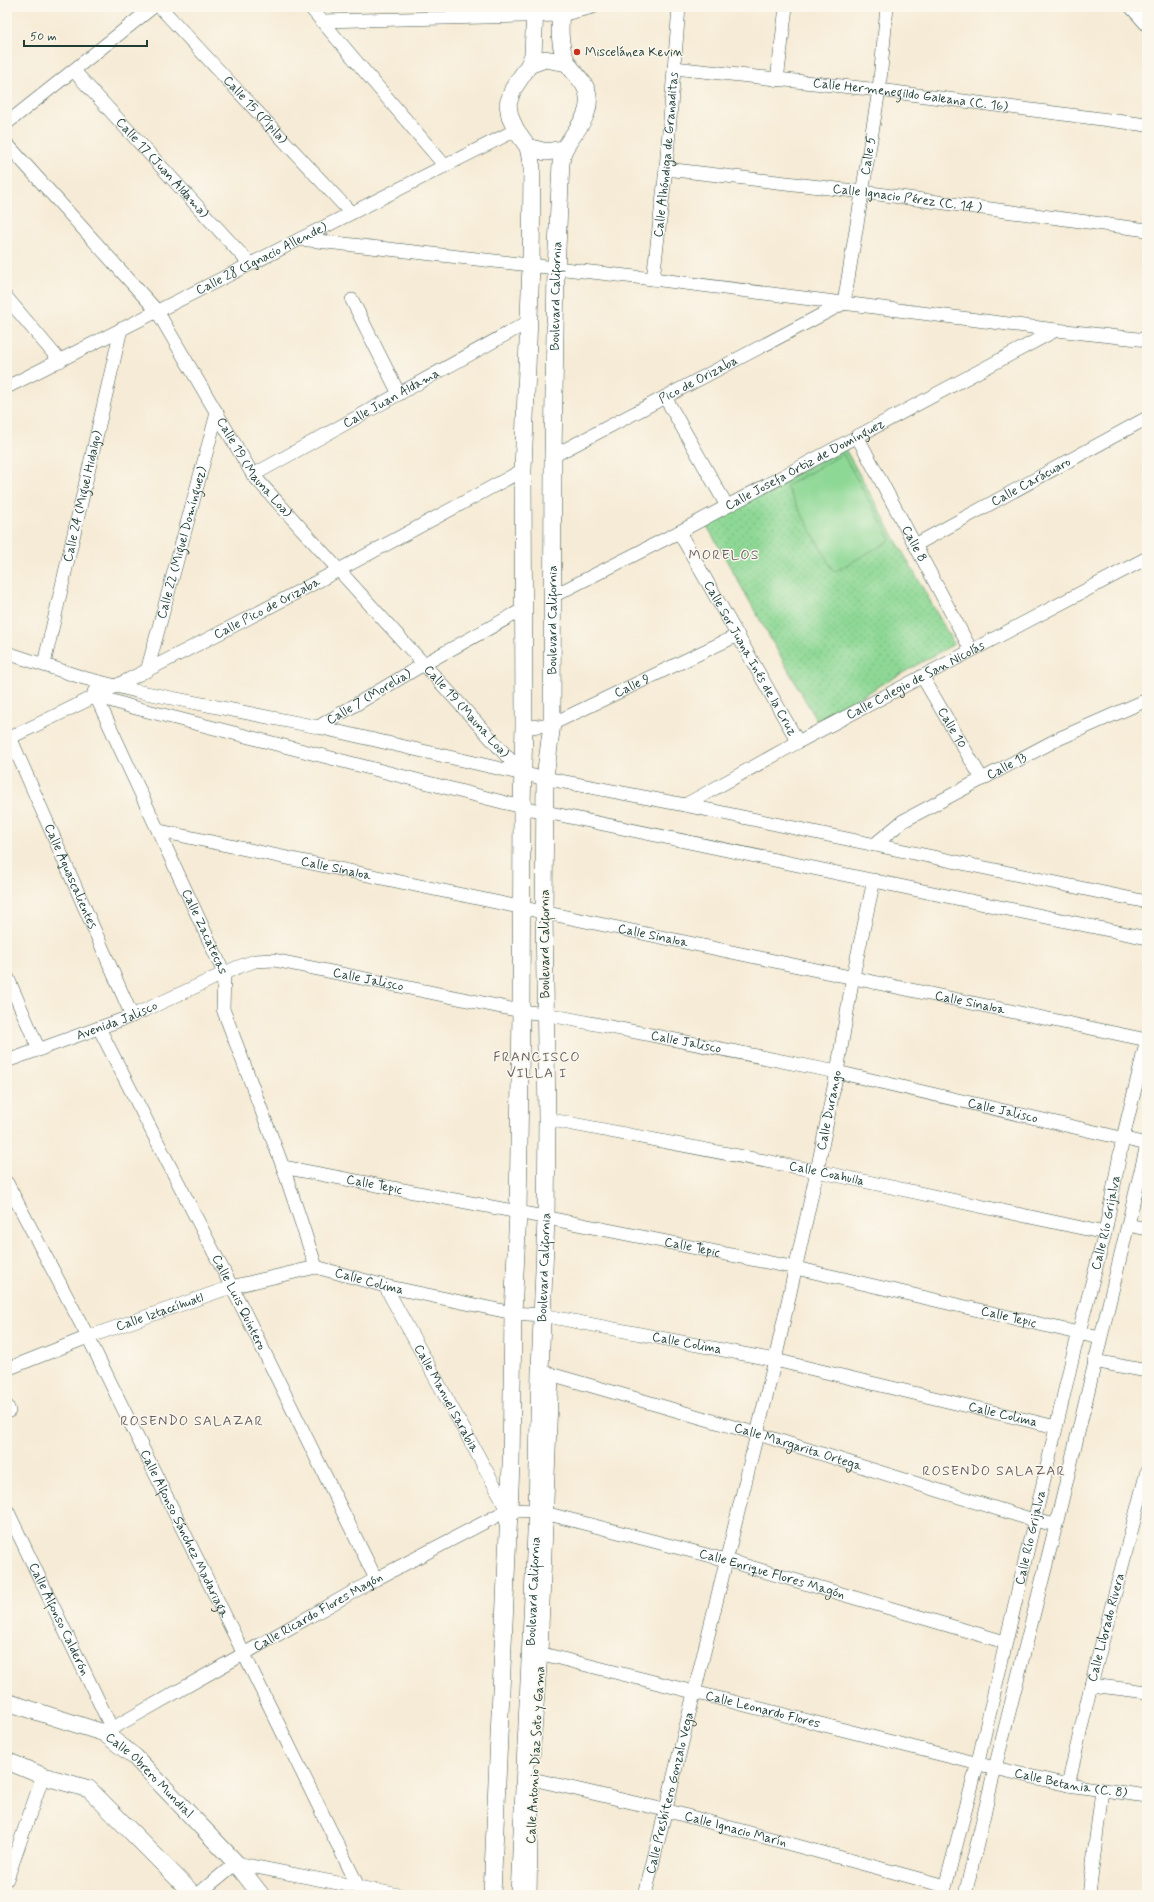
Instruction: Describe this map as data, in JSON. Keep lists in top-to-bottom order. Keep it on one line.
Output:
{"streets":{"street":["Calle Hermenegildo Galeana (C. 16)","Calle 15 (Pípila)","Calle Alhóndiga de Granaditas","Calle 5","Calle 17 (Juan Aldama)","Calle Ignacio Pérez (C. 14 )","Calle 28 (Ignacio Allende)","Boulevard California","Pico de Orizaba","Calle Juan Aldama","Calle Josefa Ortiz de Domínguez","Calle 19 (Mauna Loa)","Calle Carácuaro","Calle 24 (Miguel Hidalgo)","Calle 22 (Miguel Domínguez)","Calle 8","Calle Pico de Orizaba","Calle Sor Juana Inés de la Cruz","Calle Colegio de San Nicolás","Calle 9","Calle 7 (Morelia)","Calle 10","Calle 13","Calle Sinaloa","Calle Aguascalientes","Calle Zacatecas","Calle Jalisco","Avenida Jalisco","Calle Durango","Calle Coahuila","Calle Tepic","Calle Río Grijalva","Calle Colima","Calle Luis Quintero","Calle Iztaccíhuatl","Calle Manuel Sarabia","Calle Margarita Ortega","Calle Alfonso Sánchez Madariaga","Calle Enrique Flores Magón","Calle Ricardo Flores Magón","Calle Alfonso Calderón","Calle Librado Rivera","Calle Leonardo Flores","Calle Antonio Díaz Soto y Gama","Calle Obrero Mundial","Calle Betania (C. 8)","Calle Presbítero Gonzalo Vega","Calle Ignacio Marín"]},"crossings":[["Calle Hermenegildo Galeana (C. 16)","Calle Alhóndiga de Granaditas"],["Calle Hermenegildo Galeana (C. 16)","Calle 5"],["Calle 15 (Pípila)","Calle 28 (Ignacio Allende)"],["Calle Alhóndiga de Granaditas","Calle Ignacio Pérez (C. 14 )"],["Calle 5","Calle Ignacio Pérez (C. 14 )"],["Calle 5","Pico de Orizaba"],["Calle 17 (Juan Aldama)","Calle 28 (Ignacio Allende)"],["Calle 28 (Ignacio Allende)","Boulevard California"],["Calle 28 (Ignacio Allende)","Calle 19 (Mauna Loa)"],["Calle 28 (Ignacio Allende)","Calle 24 (Miguel Hidalgo)"],["Boulevard California","Pico de Orizaba"],["Boulevard California","Calle Juan Aldama"],["Boulevard California","Calle Josefa Ortiz de Domínguez"],["Boulevard California","Calle 19 (Mauna Loa)"],["Boulevard California","Calle Pico de Orizaba"],["Boulevard California","Calle 9"],["Boulevard California","Calle 7 (Morelia)"],["Boulevard California","Calle Sinaloa"],["Boulevard California","Calle Jalisco"],["Boulevard California","Calle Coahuila"],["Boulevard California","Calle Tepic"],["Boulevard California","Calle Colima"],["Boulevard California","Calle Manuel Sarabia"],["Boulevard California","Calle Margarita Ortega"],["Boulevard California","Calle Enrique Flores Magón"],["Boulevard California","Calle Ricardo Flores Magón"],["Boulevard California","Calle Leonardo Flores"],["Boulevard California","Calle Antonio Díaz Soto y Gama"],["Boulevard California","Calle Ignacio Marín"],["Calle Juan Aldama","Calle 19 (Mauna Loa)"],["Calle Josefa Ortiz de Domínguez","Calle 8"],["Calle Josefa Ortiz de Domínguez","Calle Sor Juana Inés de la Cruz"],["Calle 19 (Mauna Loa)","Calle 22 (Miguel Domínguez)"],["Calle 19 (Mauna Loa)","Calle Pico de Orizaba"],["Calle 19 (Mauna Loa)","Calle 7 (Morelia)"],["Calle Carácuaro","Calle 8"],["Calle 22 (Miguel Domínguez)","Calle Pico de Orizaba"],["Calle 8","Calle Colegio de San Nicolás"],["Calle Pico de Orizaba","Calle Aguascalientes"],["Calle Pico de Orizaba","Calle Zacatecas"],["Calle Sor Juana Inés de la Cruz","Calle Colegio de San Nicolás"],["Calle Sor Juana Inés de la Cruz","Calle 9"],["Calle Colegio de San Nicolás","Calle 10"],["Calle 10","Calle 13"],["Calle Sinaloa","Calle Zacatecas"],["Calle Sinaloa","Calle Durango"],["Calle Sinaloa","Calle Río Grijalva"],["Calle Aguascalientes","Avenida Jalisco"],["Calle Zacatecas","Calle Jalisco"],["Calle Zacatecas","Avenida Jalisco"],["Calle Zacatecas","Calle Tepic"],["Calle Zacatecas","Calle Colima"],["Calle Zacatecas","Calle Iztaccíhuatl"],["Calle Jalisco","Avenida Jalisco"],["Calle Jalisco","Calle Durango"],["Calle Jalisco","Calle Río Grijalva"],["Avenida Jalisco","Calle Luis Quintero"],["Calle Durango","Calle Coahuila"],["Calle Durango","Calle Tepic"],["Calle Durango","Calle Colima"],["Calle Durango","Calle Margarita Ortega"],["Calle Durango","Calle Presbítero Gonzalo Vega"],["Calle Coahuila","Calle Río Grijalva"],["Calle Tepic","Calle Río Grijalva"],["Calle Río Grijalva","Calle Colima"],["Calle Río Grijalva","Calle Margarita Ortega"],["Calle Río Grijalva","Calle Enrique Flores Magón"],["Calle Río Grijalva","Calle Leonardo Flores"],["Calle Río Grijalva","Calle Betania (C. 8)"],["Calle Río Grijalva","Calle Ignacio Marín"],["Calle Colima","Calle Iztaccíhuatl"],["Calle Colima","Calle Manuel Sarabia"],["Calle Luis Quintero","Calle Iztaccíhuatl"],["Calle Luis Quintero","Calle Ricardo Flores Magón"],["Calle Iztaccíhuatl","Calle Alfonso Sánchez Madariaga"],["Calle Manuel Sarabia","Calle Ricardo Flores Magón"],["Calle Margarita Ortega","Calle Presbítero Gonzalo Vega"],["Calle Alfonso Sánchez Madariaga","Calle Ricardo Flores Magón"],["Calle Enrique Flores Magón","Calle Ricardo Flores Magón"],["Calle Enrique Flores Magón","Calle Presbítero Gonzalo Vega"],["Calle Ricardo Flores Magón","Calle Alfonso Calderón"],["Calle Ricardo Flores Magón","Calle Obrero Mundial"],["Calle Alfonso Calderón","Calle Obrero Mundial"],["Calle Librado Rivera","Calle Betania (C. 8)"],["Calle Leonardo Flores","Calle Betania (C. 8)"],["Calle Leonardo Flores","Calle Presbítero Gonzalo Vega"],["Calle Antonio Díaz Soto y Gama","Calle Ignacio Marín"],["Calle Presbítero Gonzalo Vega","Calle Ignacio Marín"]],"districts":["MORELOS","FRANCISCO VILLA I","ROSENDO SALAZAR","ROSENDO SALAZAR"],"places":["Miscelánea Kevin"],"scale_bar":"50 m"}
